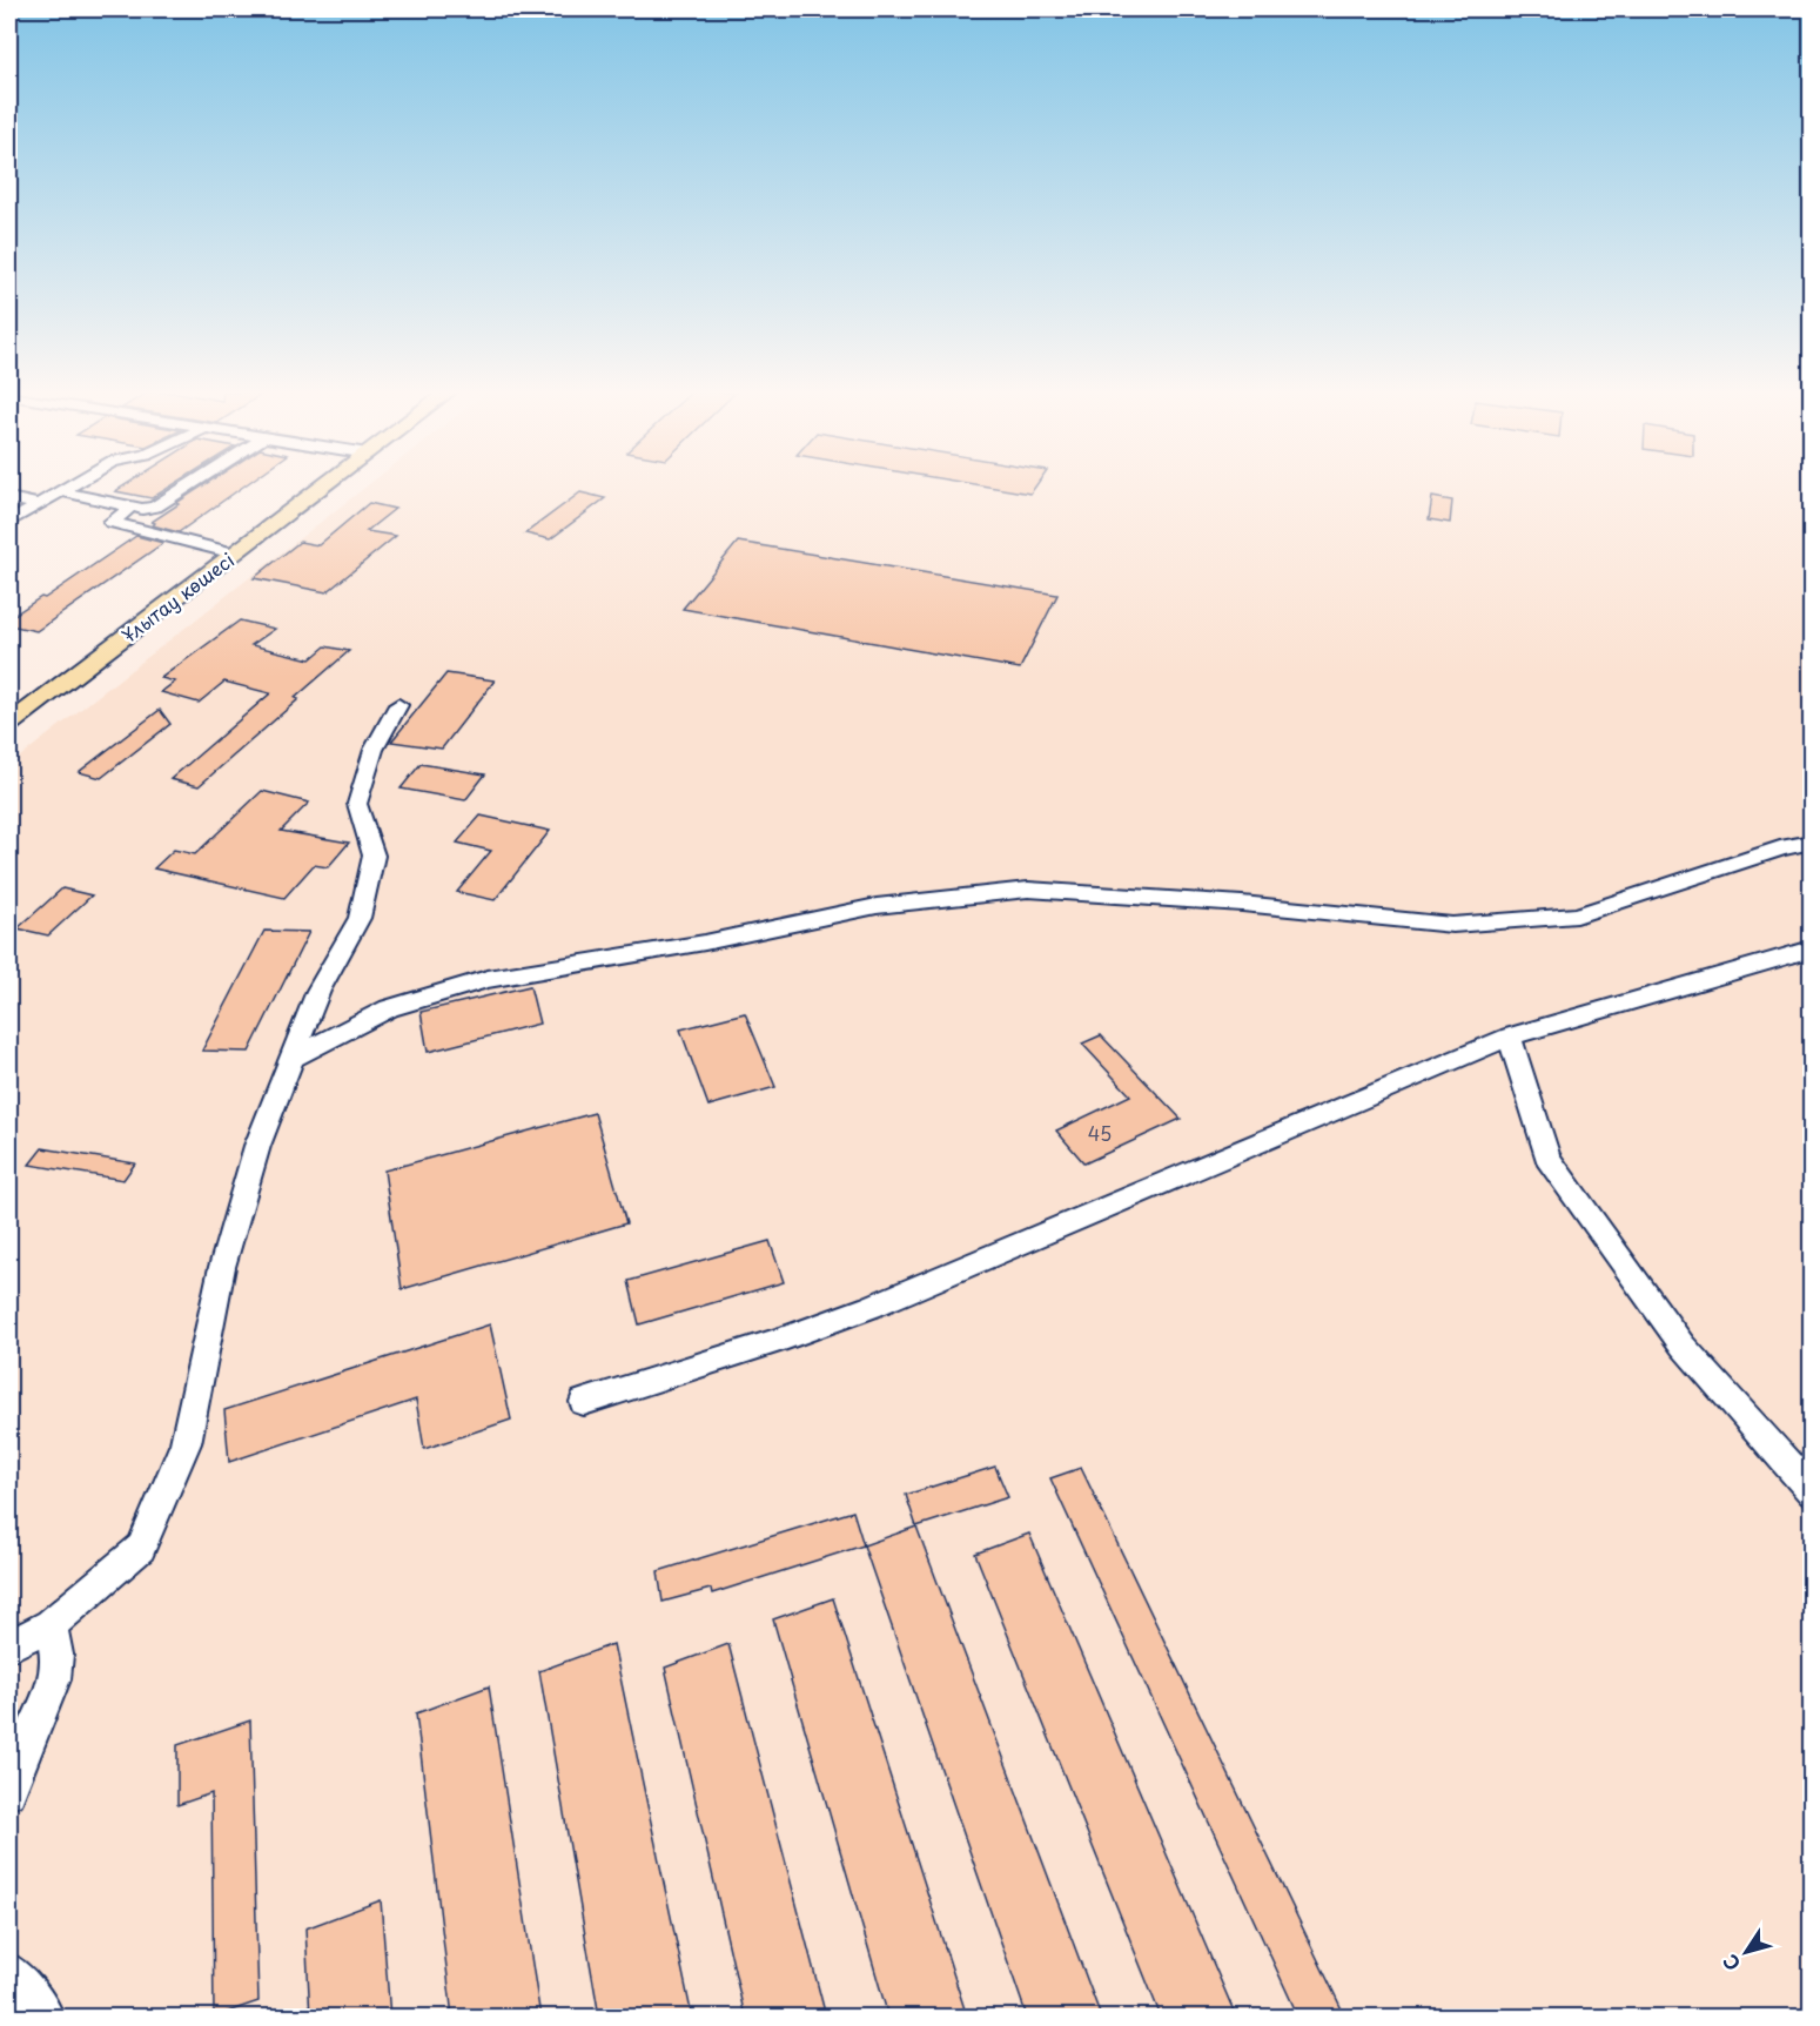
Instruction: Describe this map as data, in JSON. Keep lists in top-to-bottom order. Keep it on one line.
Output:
{"streets":{"main road":["Ұлытау көшесі"]},"house_numbers":["45"],"north":"bottom left"}
